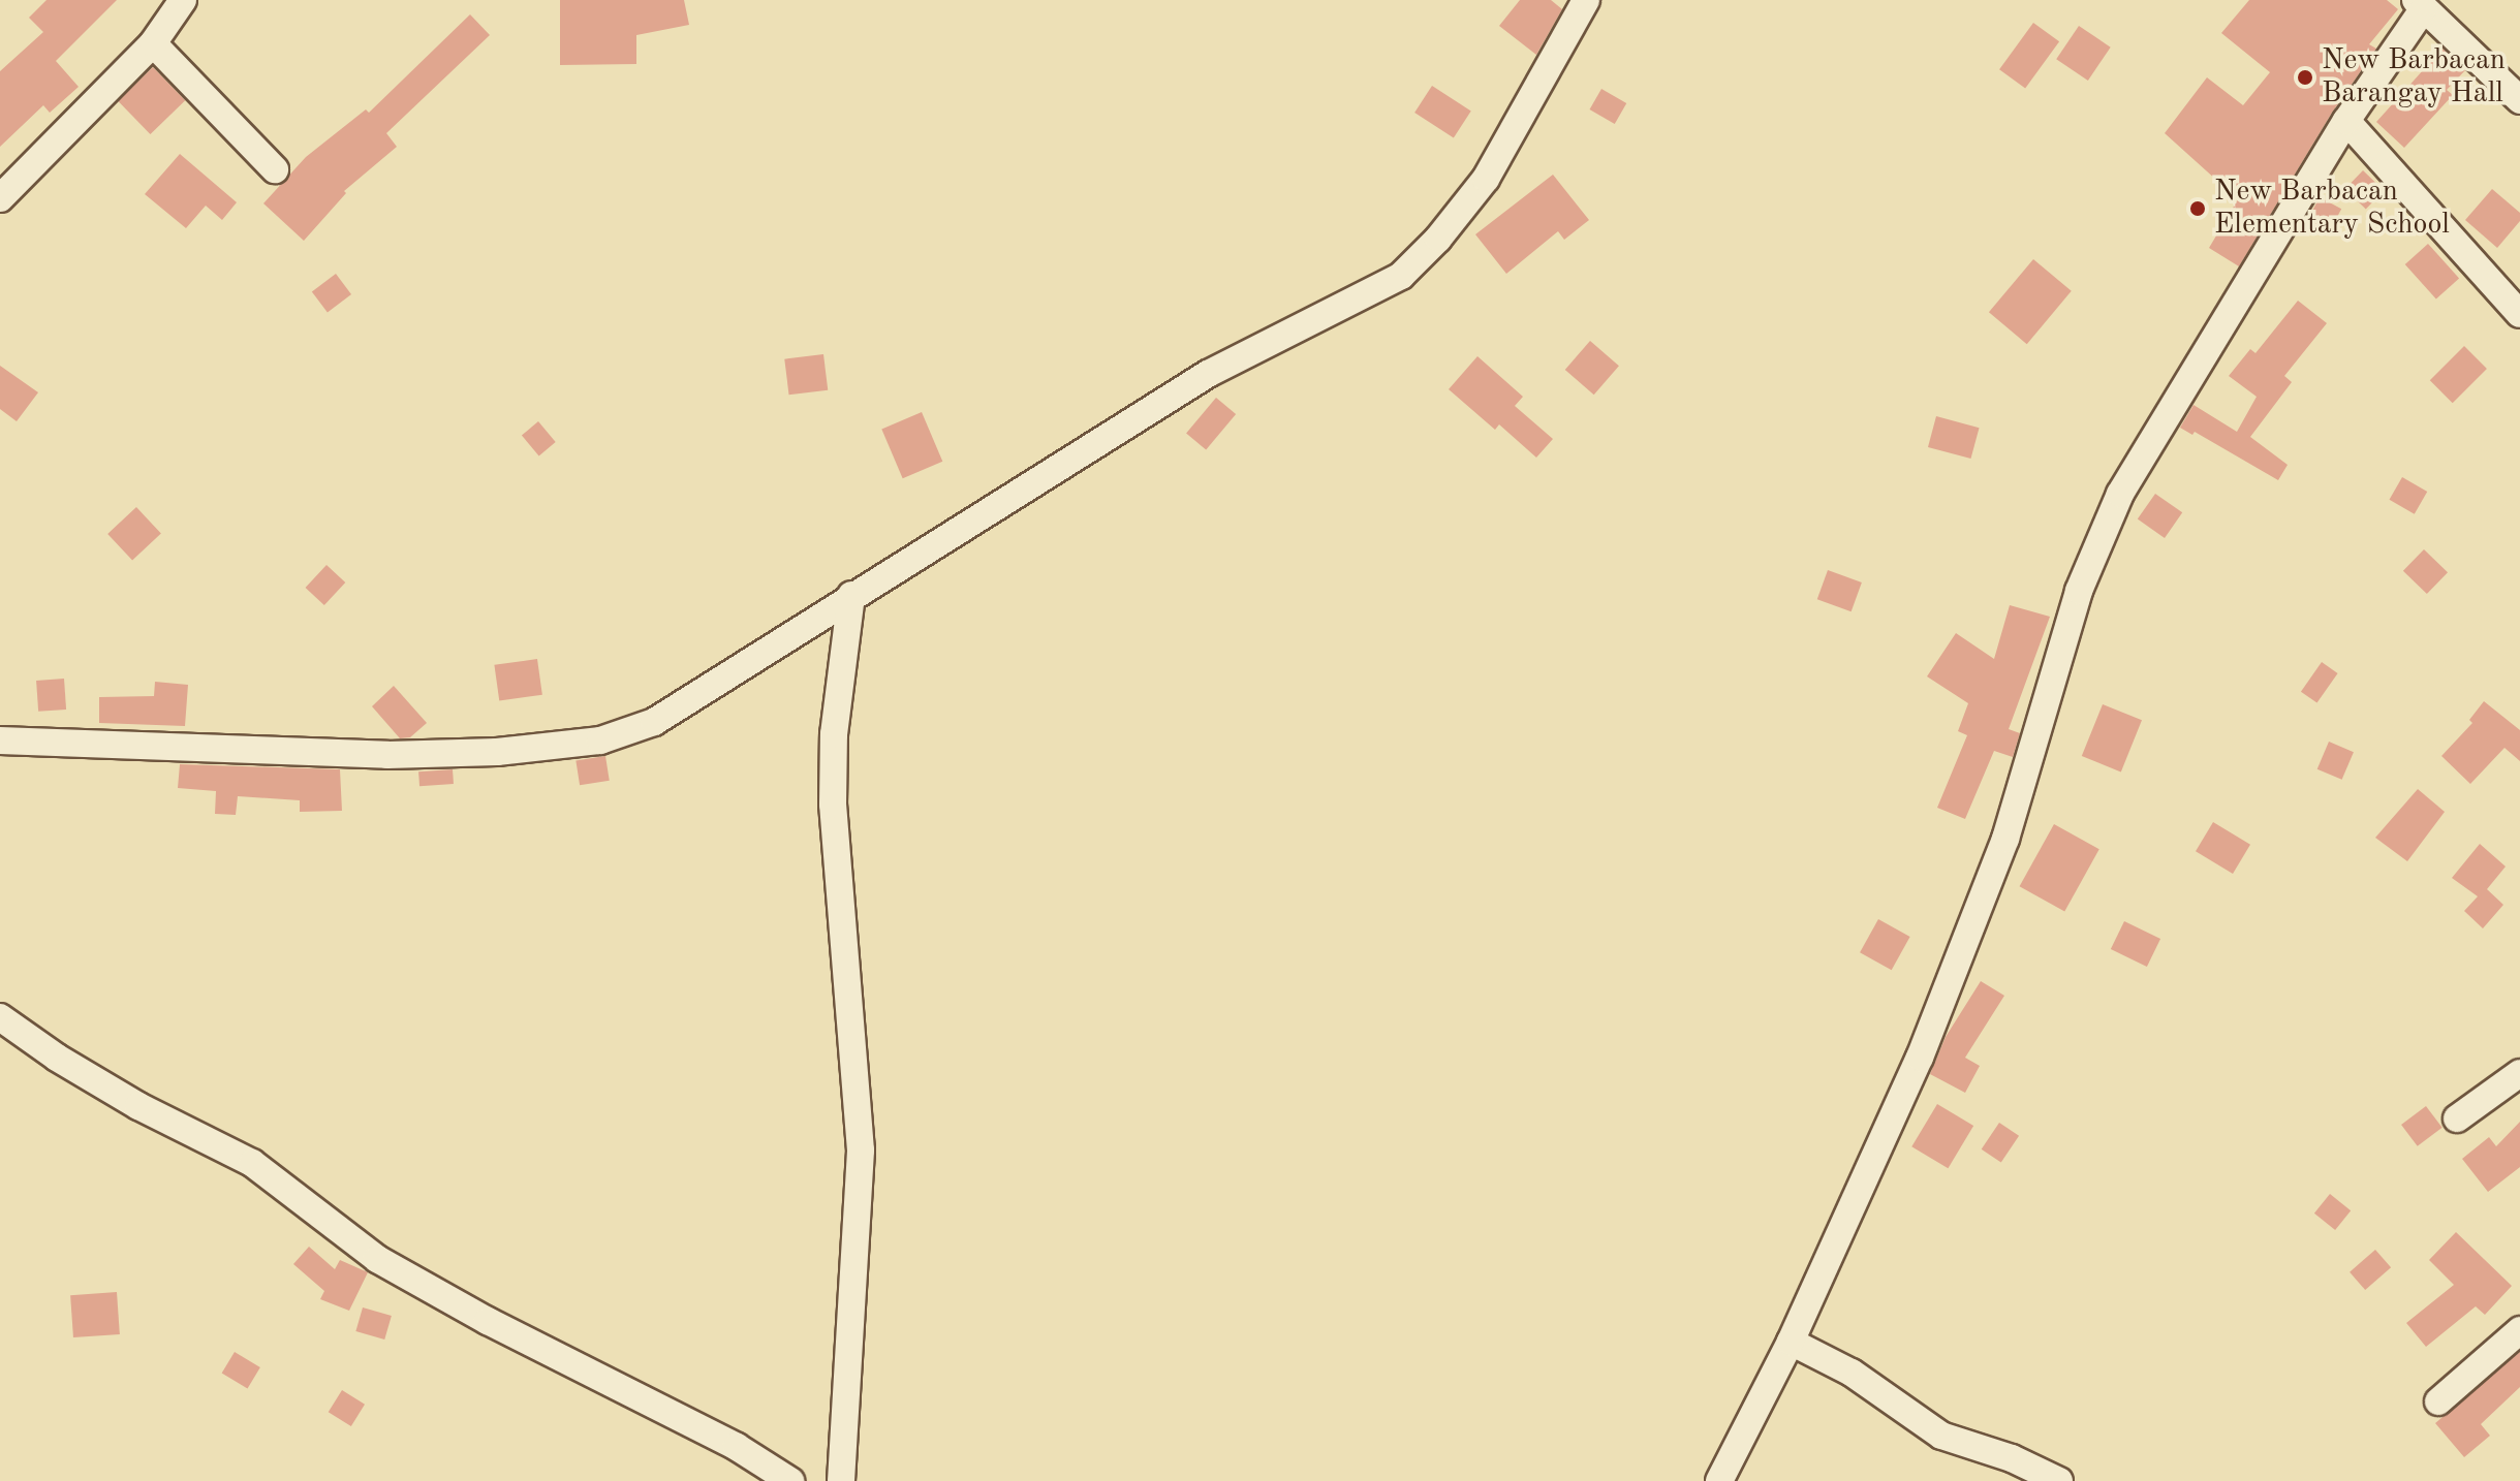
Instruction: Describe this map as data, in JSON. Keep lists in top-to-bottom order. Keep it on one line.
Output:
{"places":["New Barbacan Barangay Hall","New Barbacan Elementary School"]}
